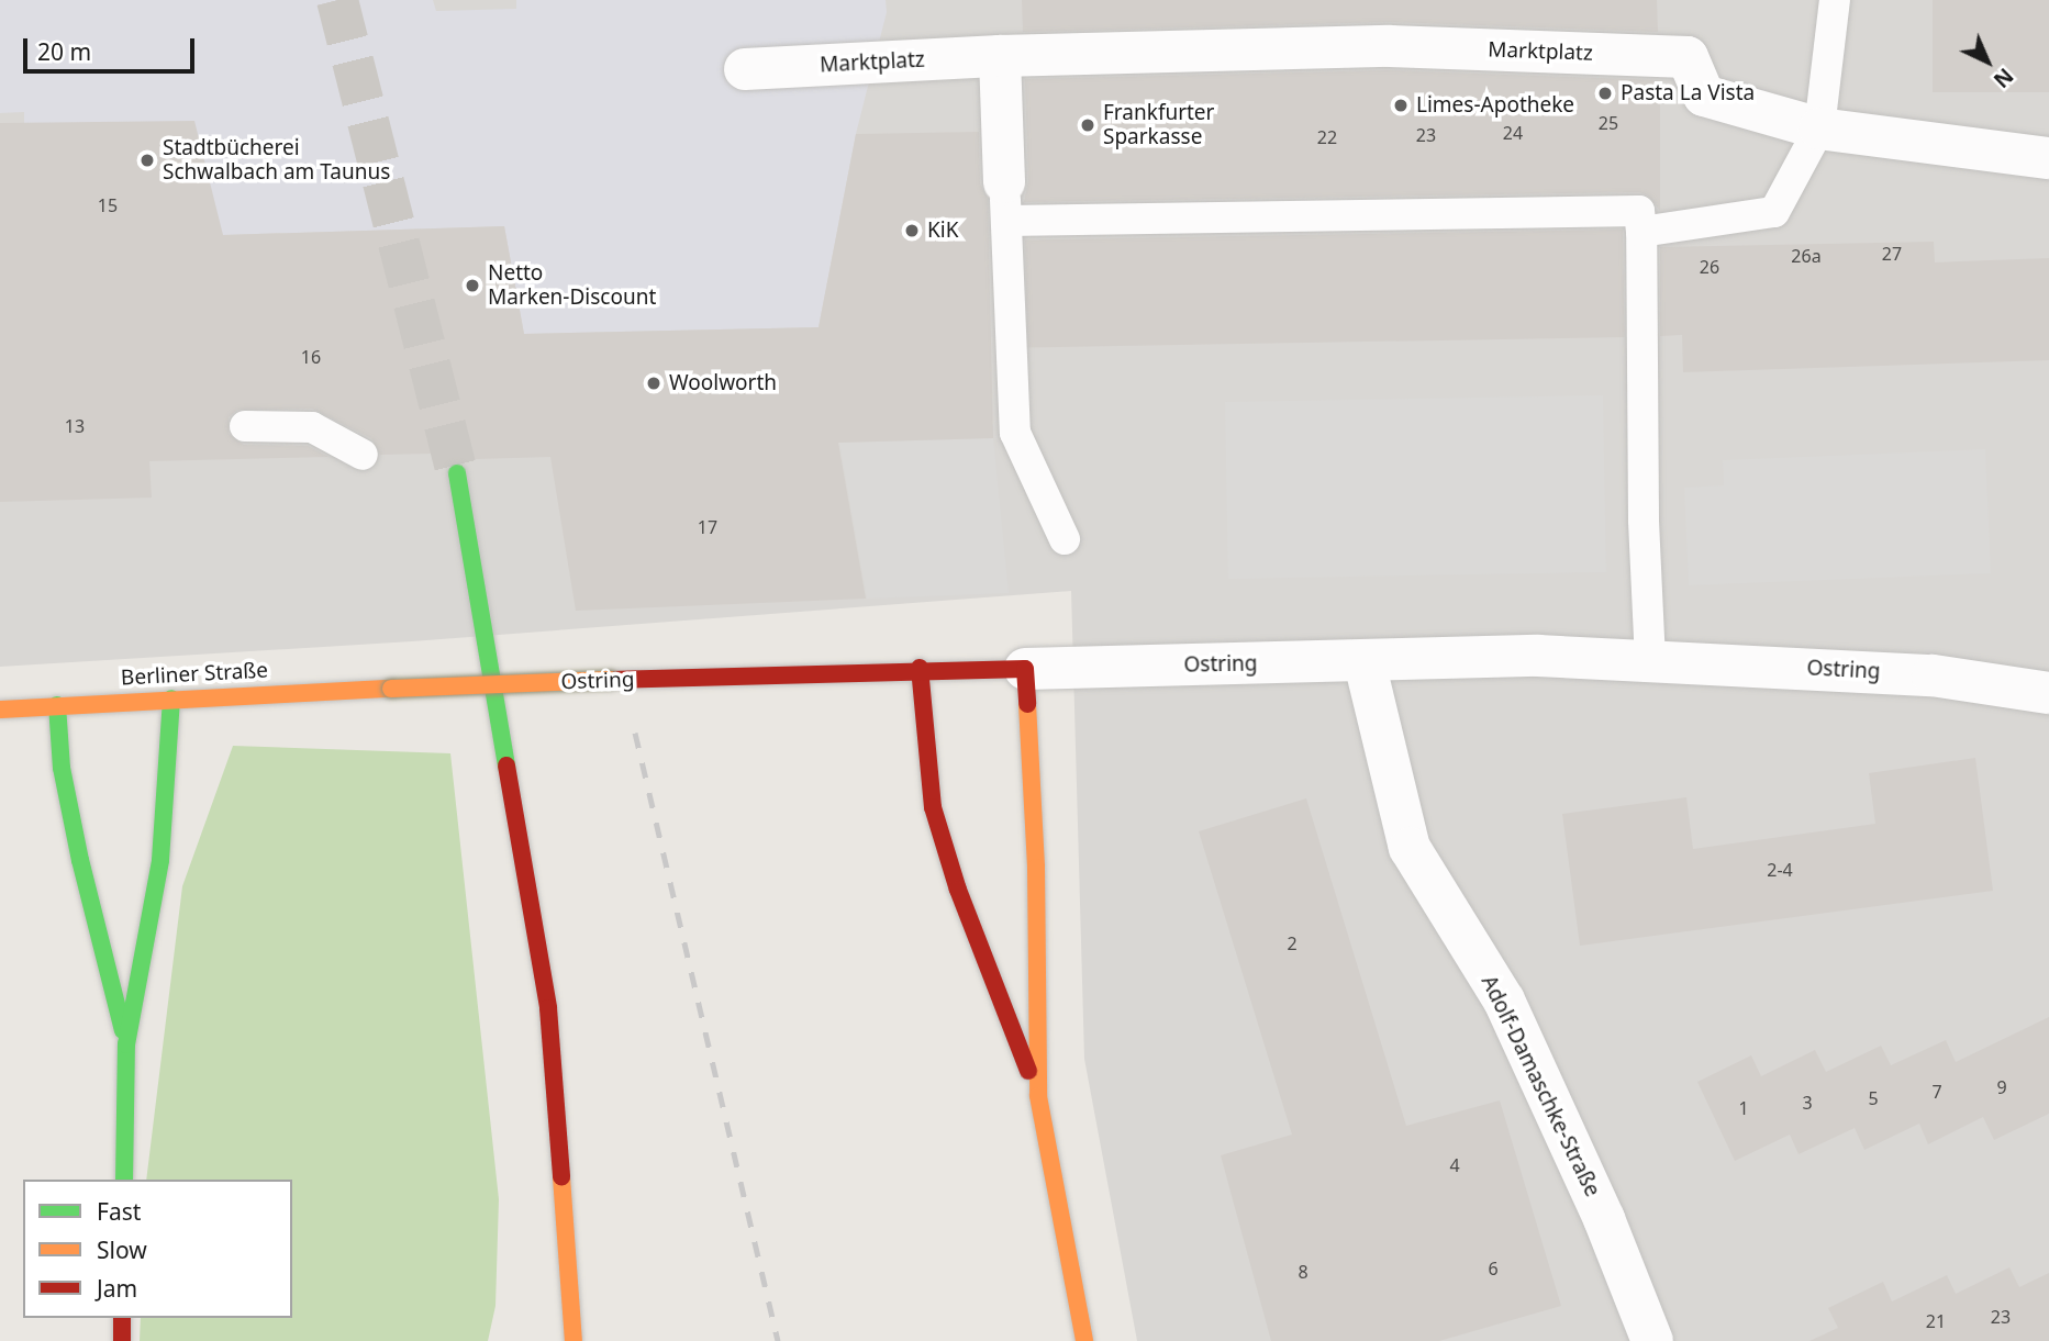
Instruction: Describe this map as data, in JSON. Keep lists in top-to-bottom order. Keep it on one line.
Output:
{"streets":{"main road":["Ostring","Berliner Straße"],"street":["Marktplatz","Adolf-Damaschke-Straße"]},"crossings":[["Ostring","Berliner Straße"],["Ostring","Adolf-Damaschke-Straße"]],"places":["Pasta La Vista","Limes-Apotheke","Frankfurter Sparkasse","Stadtbücherei Schwalbach am Taunus","KiK","Netto Marken-Discount","Woolworth"],"house_numbers":["25","24","23","22","15","27","26a","26","16","13","17","2-4","2","9","7","5","3","1","4","6","8","23","21"],"legend":["Fast","Slow","Jam"],"scale_bar":"20 m","north":"bottom right"}
